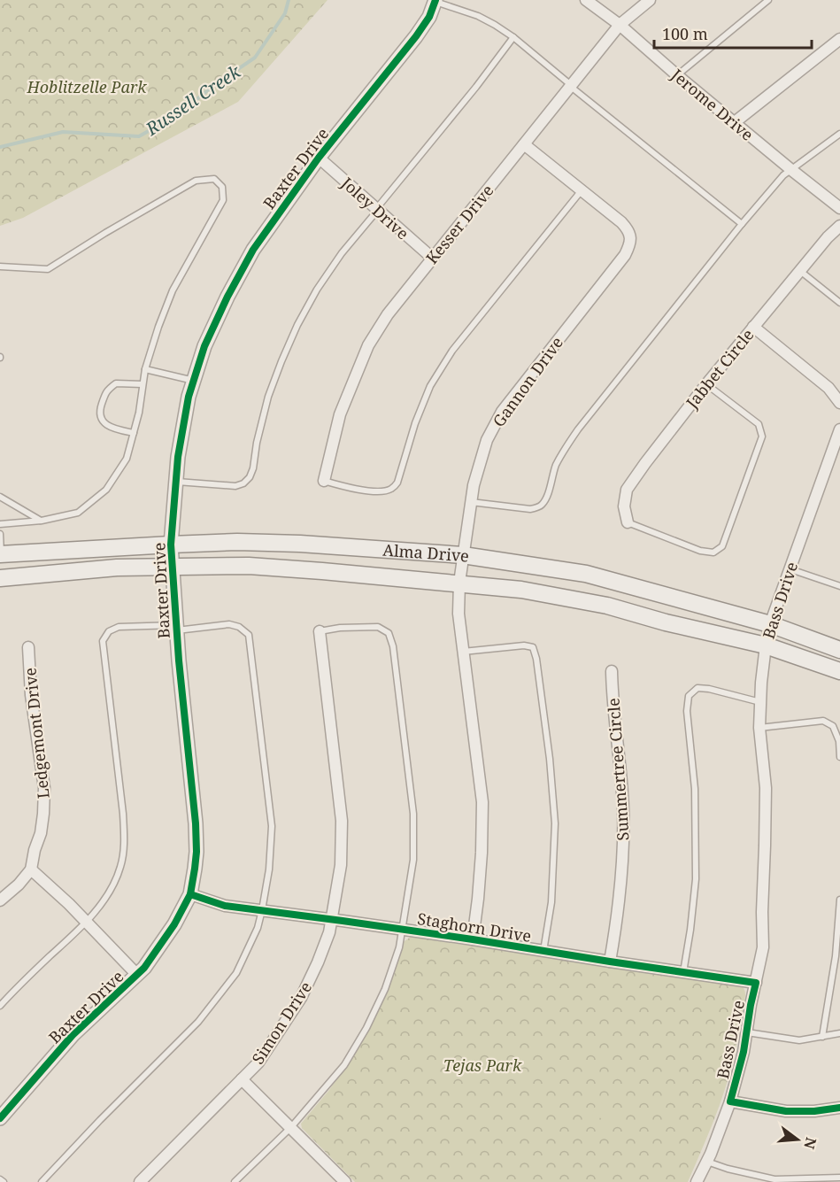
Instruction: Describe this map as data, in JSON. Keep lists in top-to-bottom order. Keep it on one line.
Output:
{"streets":{"main road":["Alma Drive"],"street":["Jerome Drive","Baxter Drive","Joley Drive","Kesser Drive","Jabbet Circle","Gannon Drive","Bass Drive","Ledgemont Drive","Summertree Circle","Staghorn Drive","Simon Drive"]},"crossings":[["Jerome Drive","Kesser Drive"],["Baxter Drive","Joley Drive"],["Baxter Drive","Alma Drive"],["Baxter Drive","Staghorn Drive"],["Joley Drive","Kesser Drive"],["Kesser Drive","Gannon Drive"],["Gannon Drive","Alma Drive"],["Gannon Drive","Staghorn Drive"],["Alma Drive","Bass Drive"],["Bass Drive","Staghorn Drive"],["Summertree Circle","Staghorn Drive"],["Staghorn Drive","Simon Drive"]],"water":["Russell Creek"],"parks":["Hoblitzelle Park","Tejas Park"],"scale_bar":"100 m","north":"right"}
